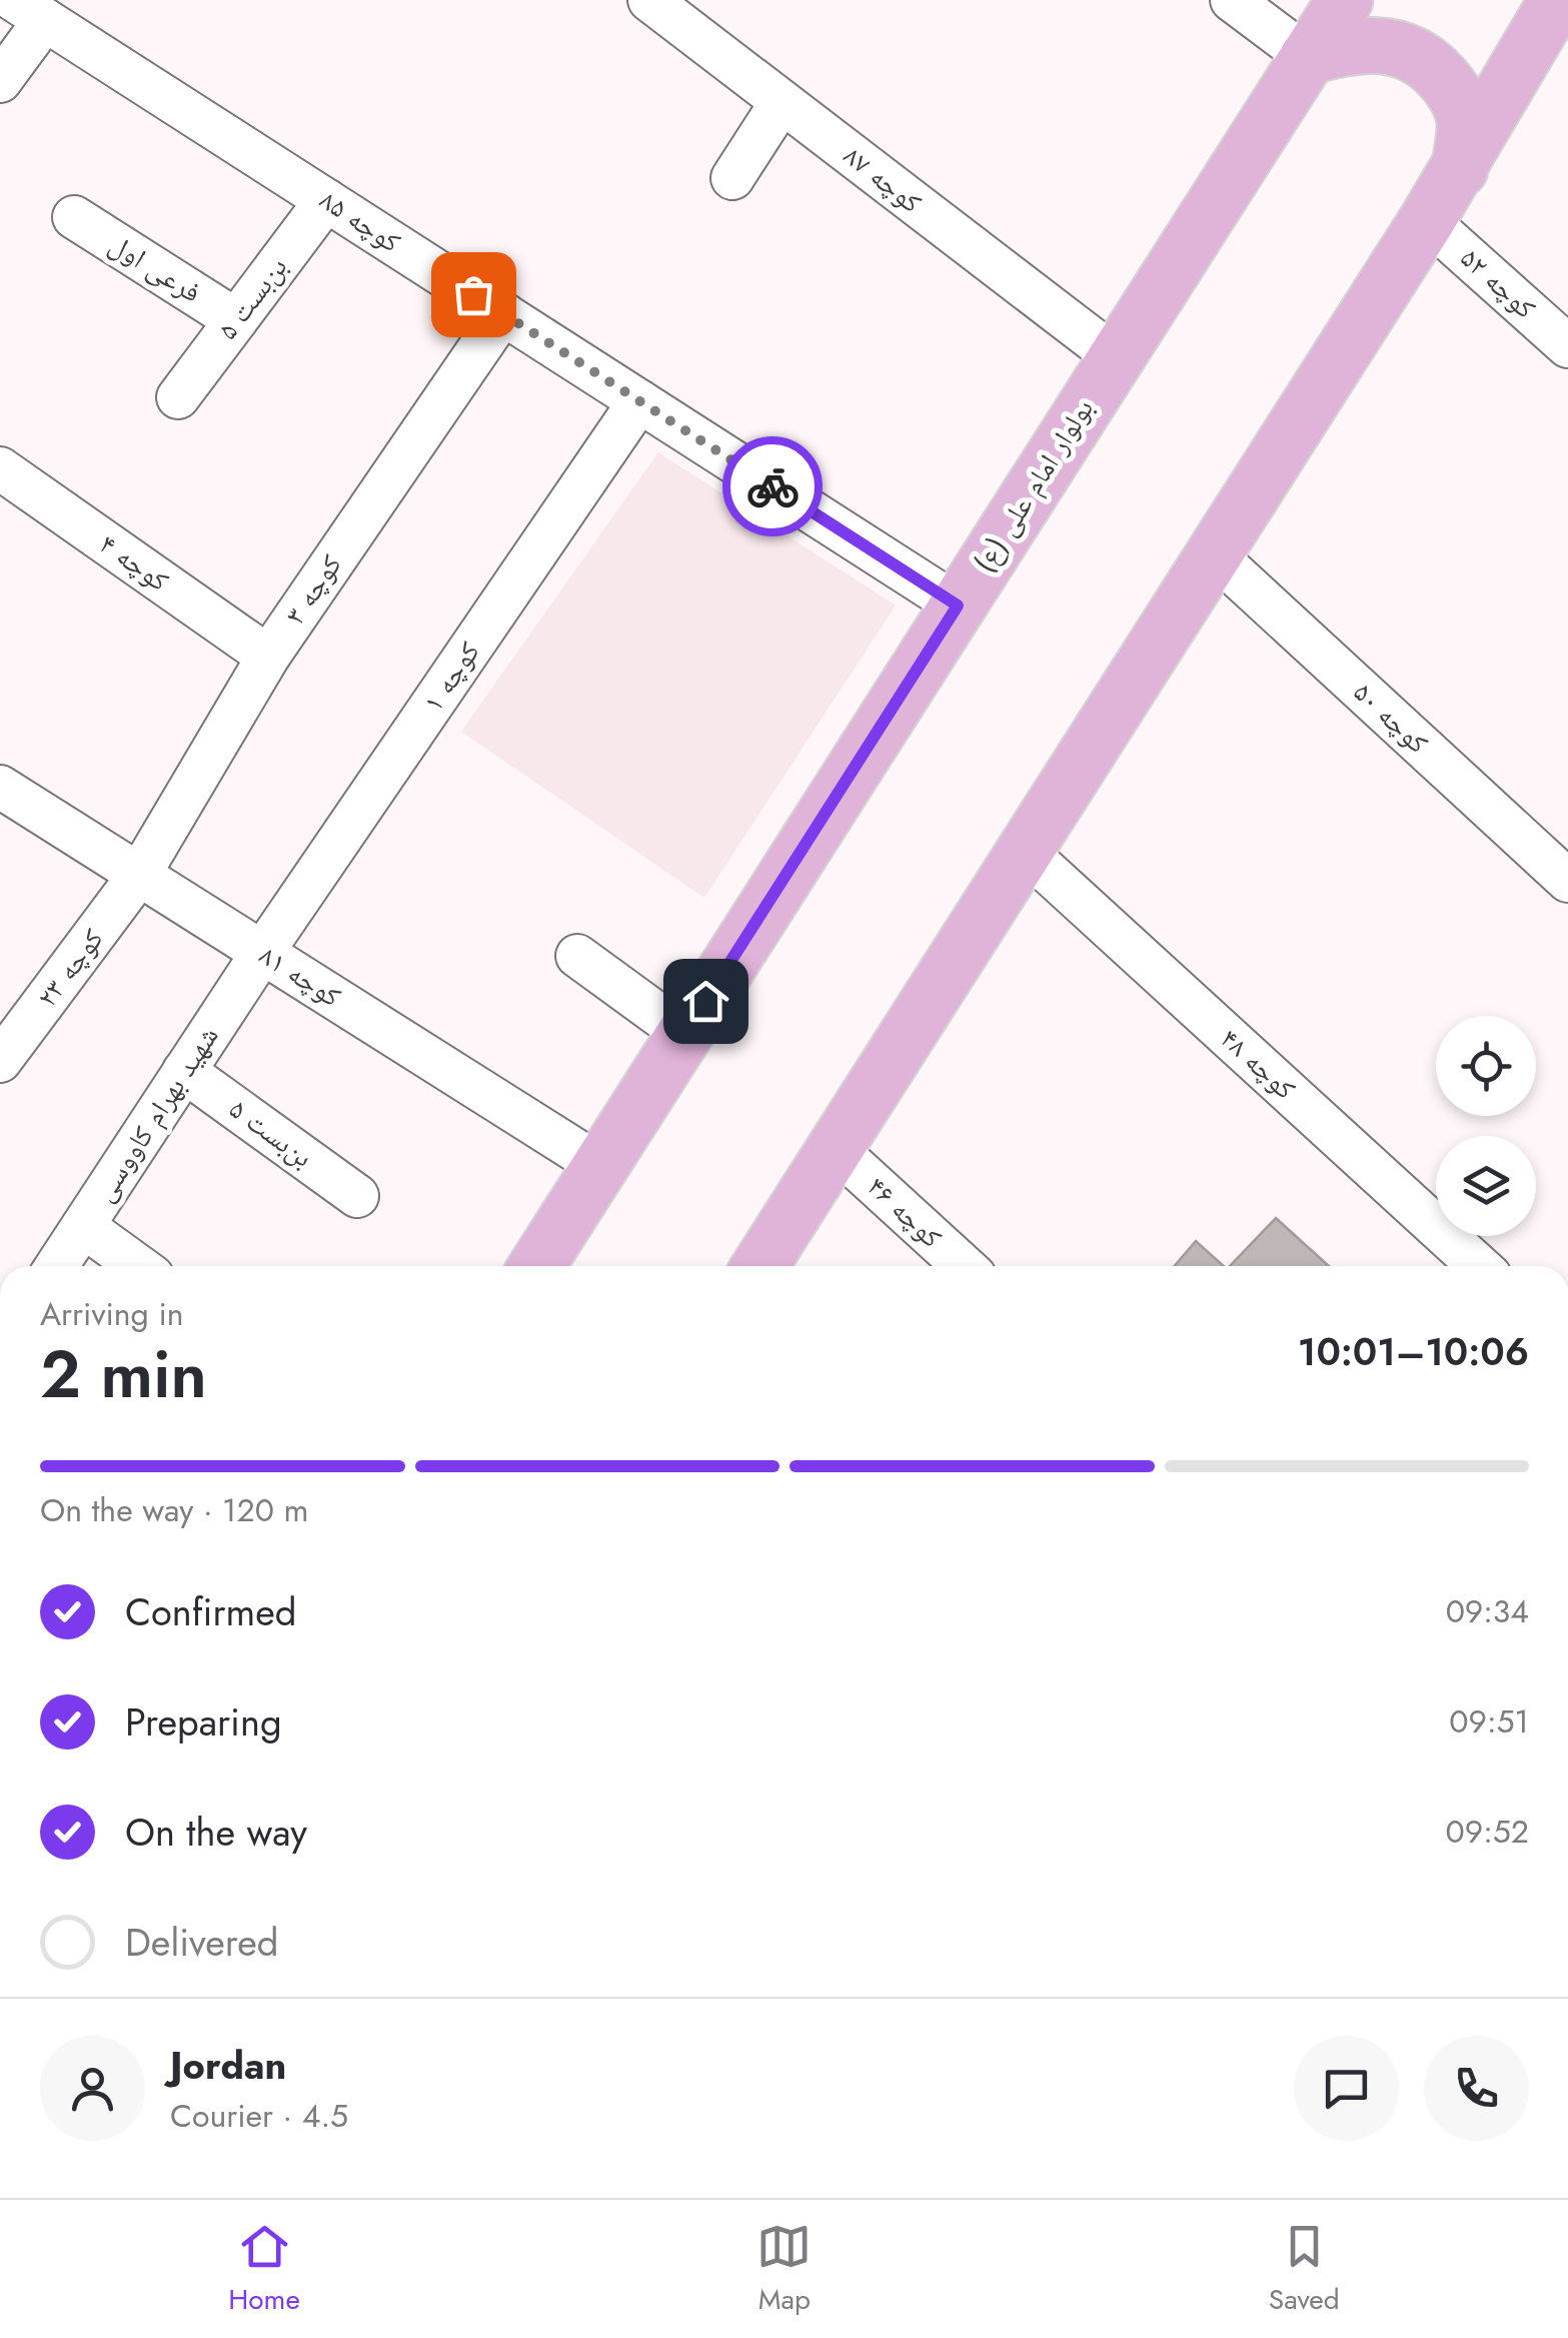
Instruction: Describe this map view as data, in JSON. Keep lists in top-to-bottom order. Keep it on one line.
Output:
{"streets":{"main road":["بولوار امام علی (ع)"],"street":["کوچه ۸۷","کوچه ۸۵","فرعی اول","کوچه ۵۲","بن‌بست ۵","کوچه ۴","کوچه ۳","کوچه ۱","کوچه ۵۰","کوچه ۲۳","کوچه ۸۱","کوچه ۴۸","شهید بهرام کاووسی","کوچه ۴۶"]},"crossings":[["کوچه ۸۷","بولوار امام علی (ع)"],["کوچه ۸۵","بن‌بست ۵"],["کوچه ۸۵","بولوار امام علی (ع)"],["کوچه ۸۵","کوچه ۳"],["کوچه ۸۵","کوچه ۱"],["فرعی اول","بن‌بست ۵"],["بن‌بست ۵","شهید بهرام کاووسی"],["بولوار امام علی (ع)","کوچه ۸۱"],["کوچه ۴","کوچه ۳"],["کوچه ۳","کوچه ۲۳"],["کوچه ۳","کوچه ۸۱"],["کوچه ۱","کوچه ۸۱"],["کوچه ۱","شهید بهرام کاووسی"],["کوچه ۲۳","کوچه ۸۱"],["کوچه ۸۱","شهید بهرام کاووسی"]],"page":{"heading":["2 min","Arriving in","10:01–10:06"],"panel":["Jordan","Courier · 4.5"],"bar":"On the way · 120 m","list":[["Confirmed","09:34"],["Preparing","09:51"],["On the way","09:52"],"Delivered"],"tabs":["Home","Map","Saved"]}}
